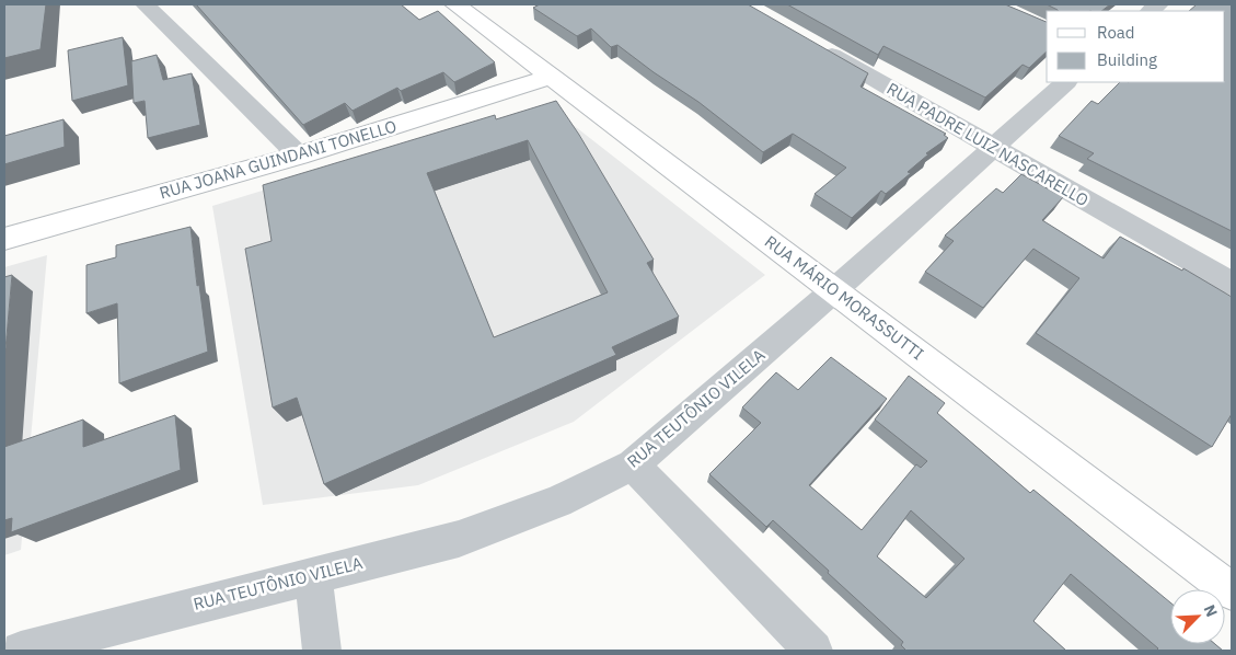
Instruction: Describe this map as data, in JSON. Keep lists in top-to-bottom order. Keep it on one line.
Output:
{"streets":{"main road":["RUA JOANA GUINDANI TONELLO","RUA MÁRIO MORASSUTTI"],"street":["RUA PADRE LUIZ NASCARELLO","RUA TEUTÔNIO VILELA"]},"crossings":[["RUA PADRE LUIZ NASCARELLO","RUA TEUTÔNIO VILELA"],["RUA JOANA GUINDANI TONELLO","RUA MÁRIO MORASSUTTI"],["RUA MÁRIO MORASSUTTI","RUA TEUTÔNIO VILELA"]],"legend":["Road","Building"],"north":"top right"}
